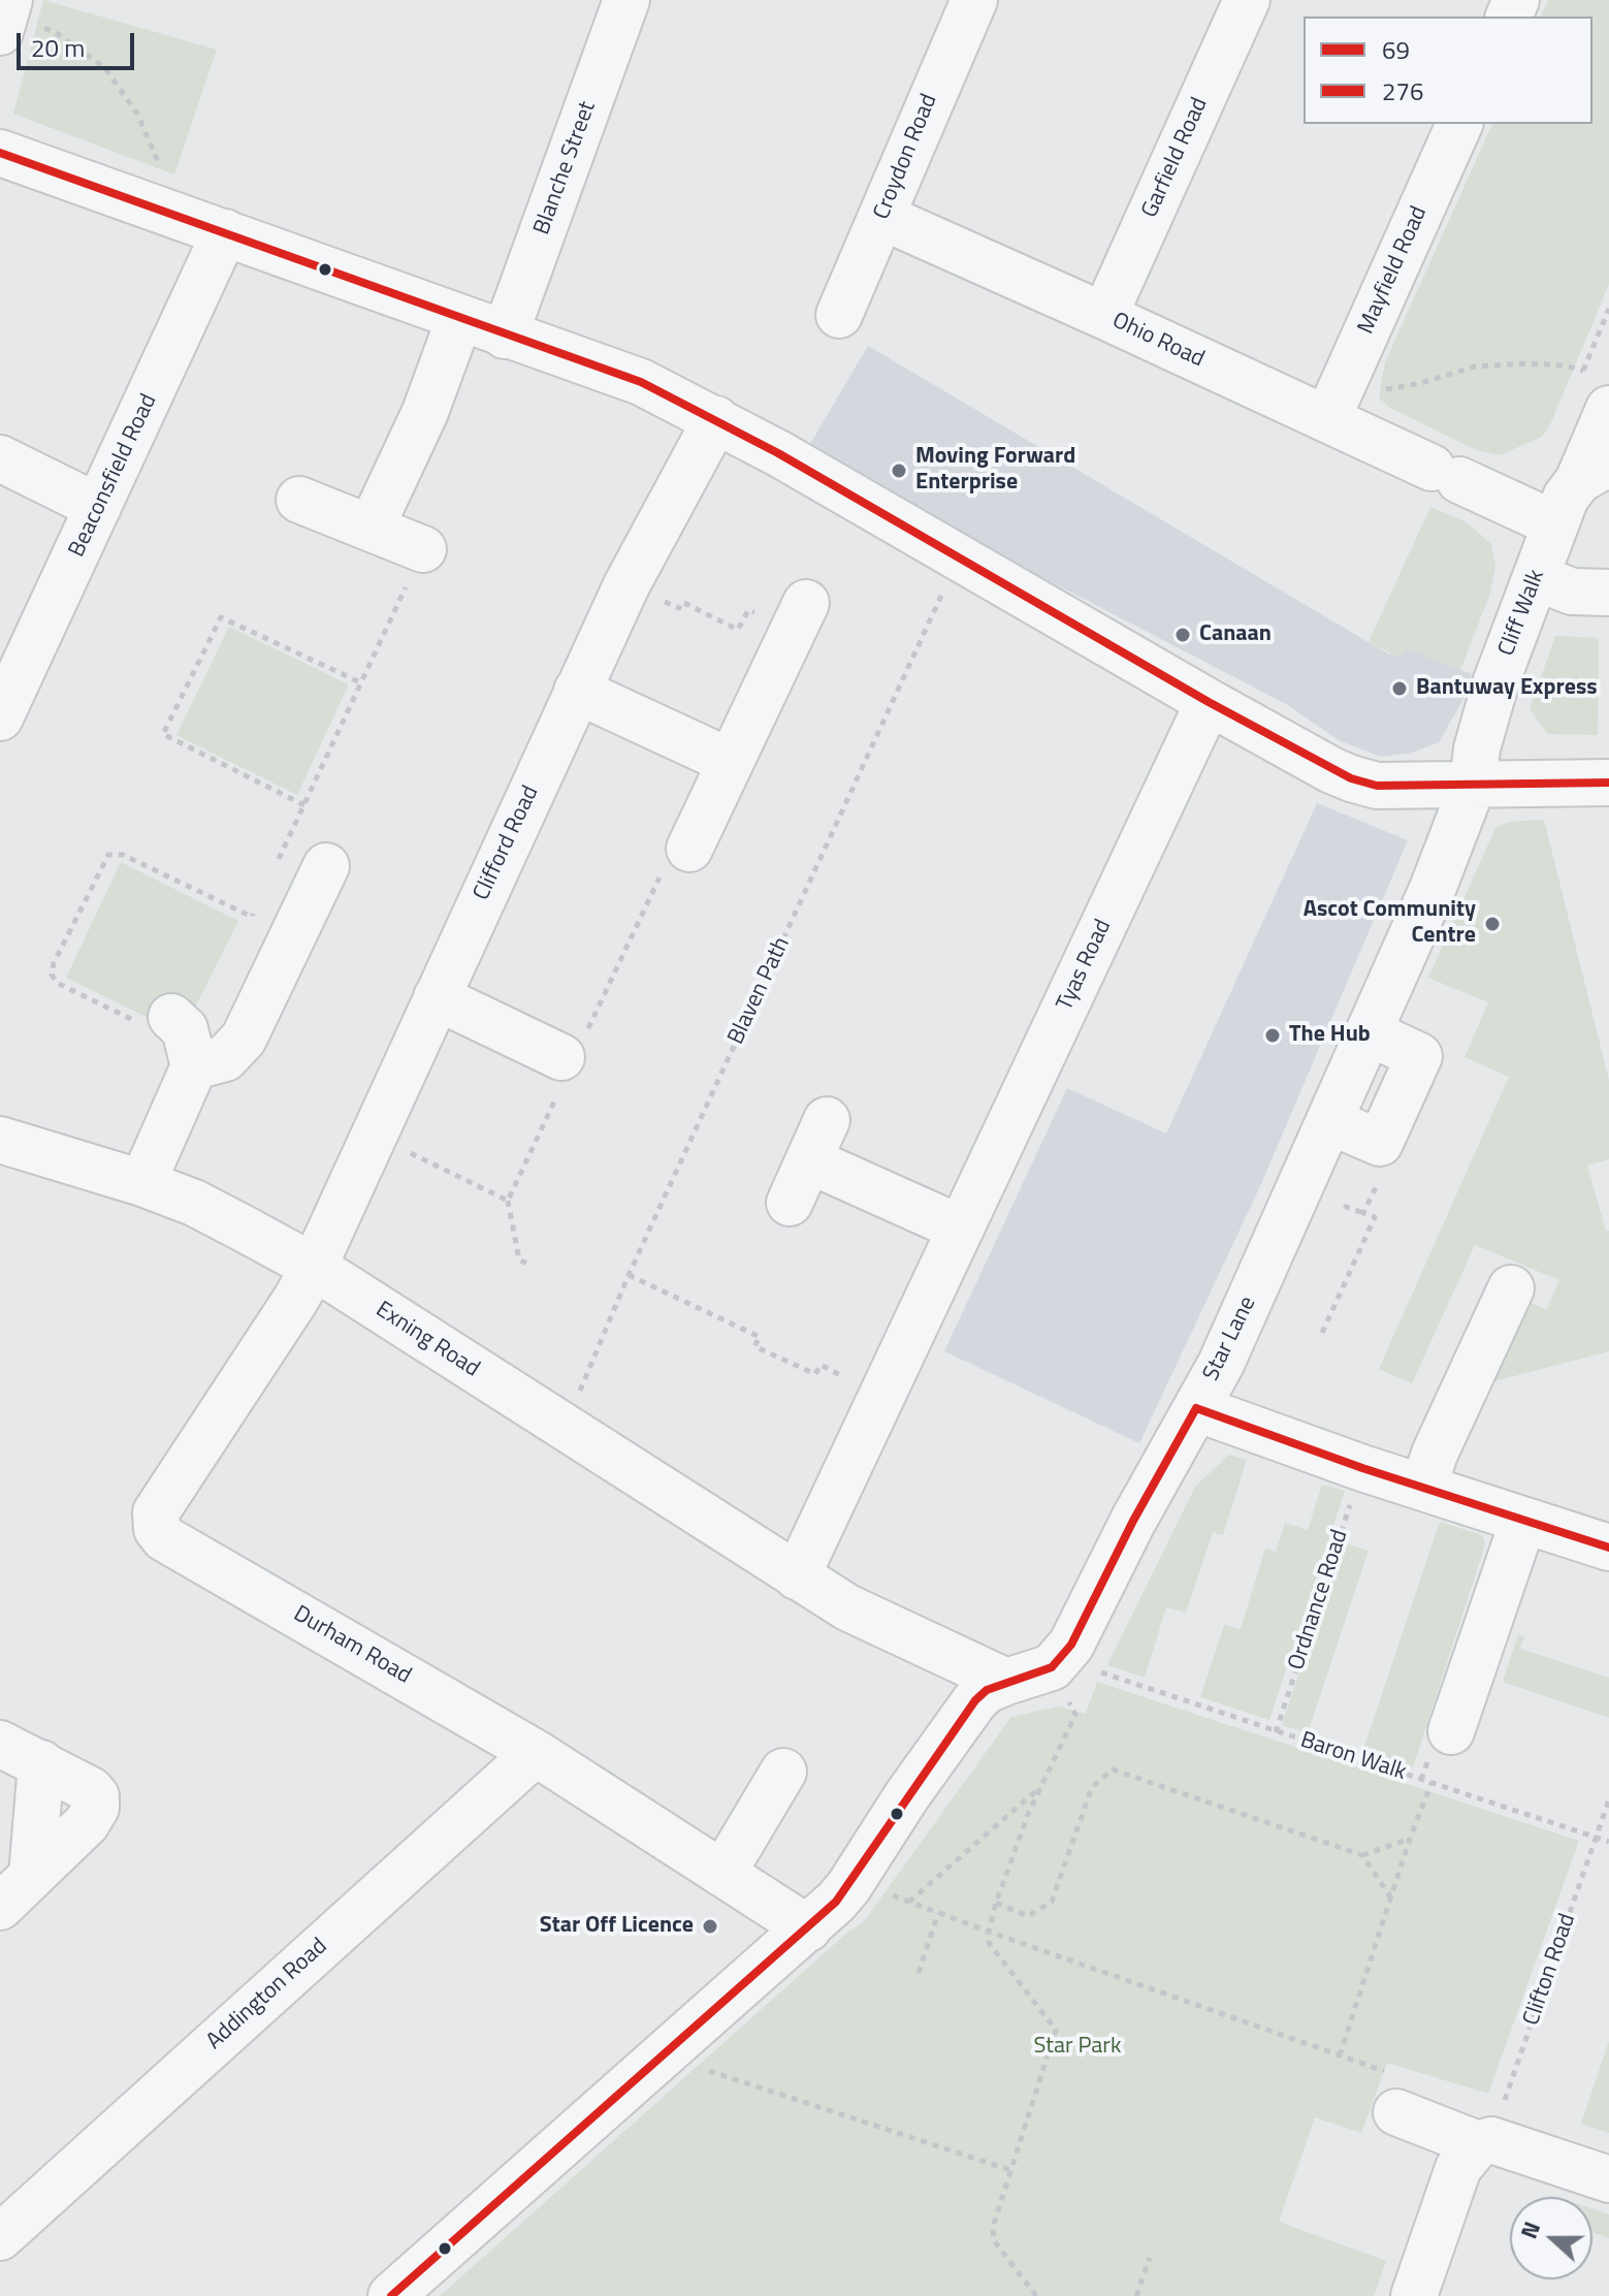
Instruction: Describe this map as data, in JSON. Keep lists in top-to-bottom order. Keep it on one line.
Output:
{"streets":{"street":["Croydon Road","Garfield Road","Blanche Street","Mayfield Road","Ohio Road","Beaconsfield Road","Cliff Walk","Clifford Road","Tyas Road","Star Lane","Exning Road","Durham Road","Addington Road"],"path":["Blaven Path","Ordnance Road","Baron Walk","Clifton Road"]},"crossings":[["Croydon Road","Ohio Road"],["Garfield Road","Ohio Road"],["Mayfield Road","Ohio Road"],["Ohio Road","Cliff Walk"],["Cliff Walk","Star Lane"],["Clifford Road","Exning Road"],["Clifford Road","Durham Road"],["Tyas Road","Exning Road"],["Blaven Path","Exning Road"],["Star Lane","Exning Road"],["Star Lane","Durham Road"],["Exning Road","Durham Road"],["Ordnance Road","Baron Walk"],["Durham Road","Addington Road"],["Baron Walk","Clifton Road"]],"parks":["Star Park"],"places":["Moving Forward Enterprise","Canaan","Bantuway Express","Ascot Community Centre","The Hub","Star Off Licence"],"lines":["transit line 69","transit line 276"],"legend":["69","276"],"scale_bar":"20 m","north":"left"}
